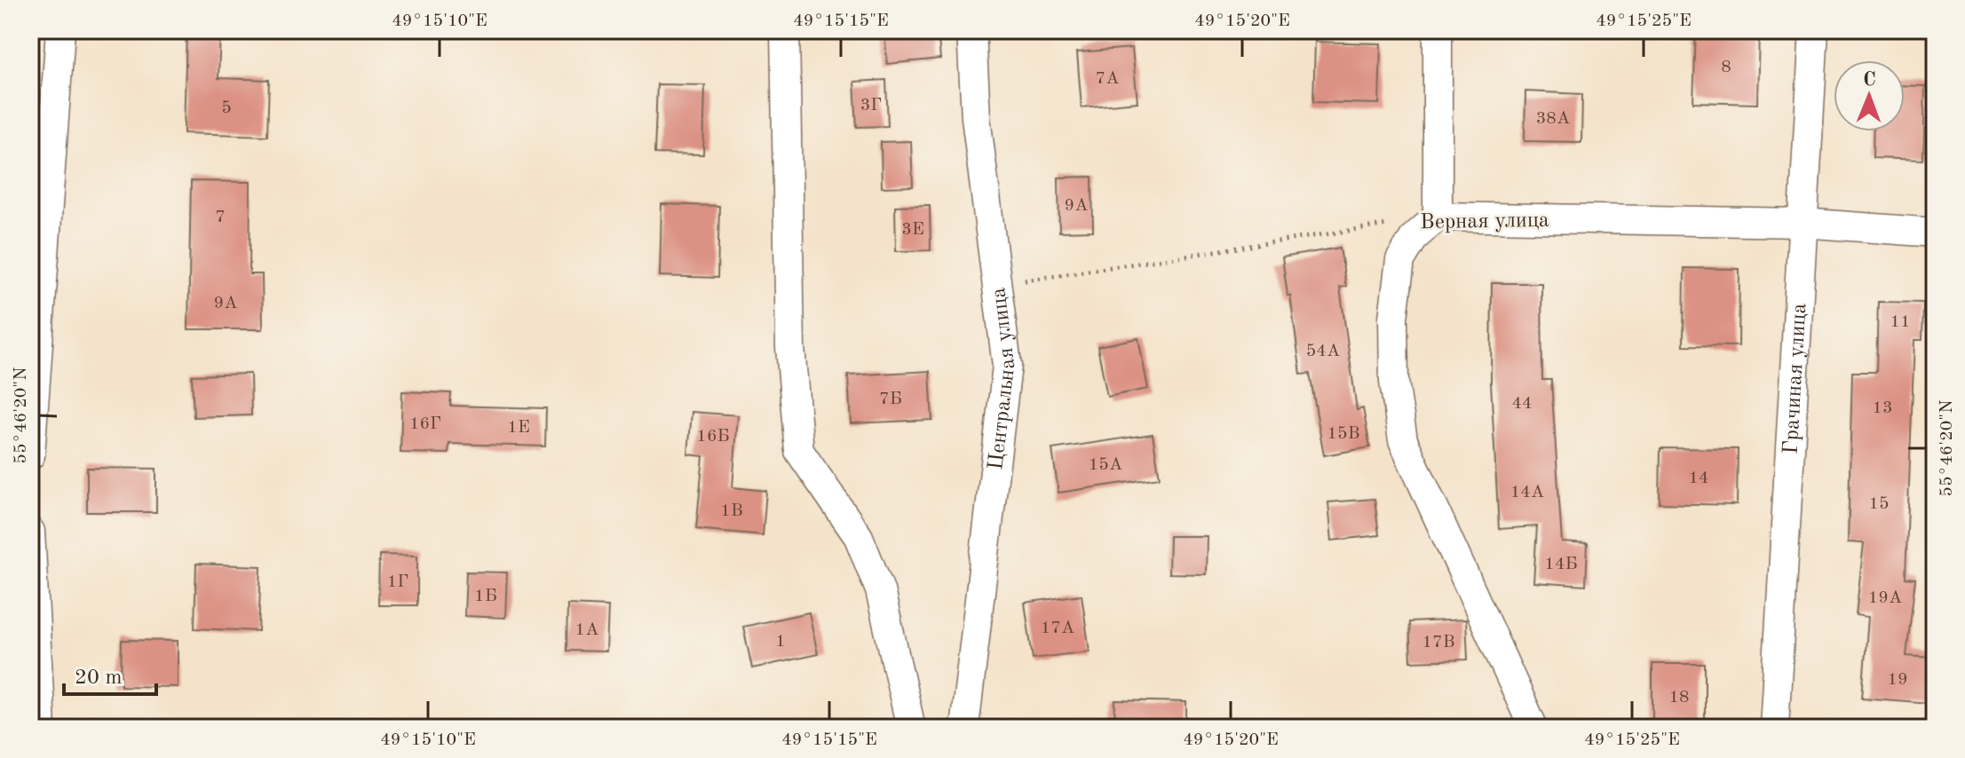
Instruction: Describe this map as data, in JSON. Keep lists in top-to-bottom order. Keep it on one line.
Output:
{"streets":{"street":["Верная улица","Центральная улица","Грачиная улица"]},"crossings":[["Верная улица","Центральная улица"],["Верная улица","Грачиная улица"]],"house_numbers":["8","7А","3Г","5","38А","9А","7","3Е","9А","11","54А","7Б","44","13","16Г","1Е","15В","16Б","15А","14","14А","15","1В","14Б","1Г","1Б","19А","17А","1А","1","17В","19","18"],"scale_bar":"20 m","north":"top","coordinates":["49°15'10\"E","49°15'15\"E","49°15'20\"E","49°15'25\"E","55°46'20\"N"]}
